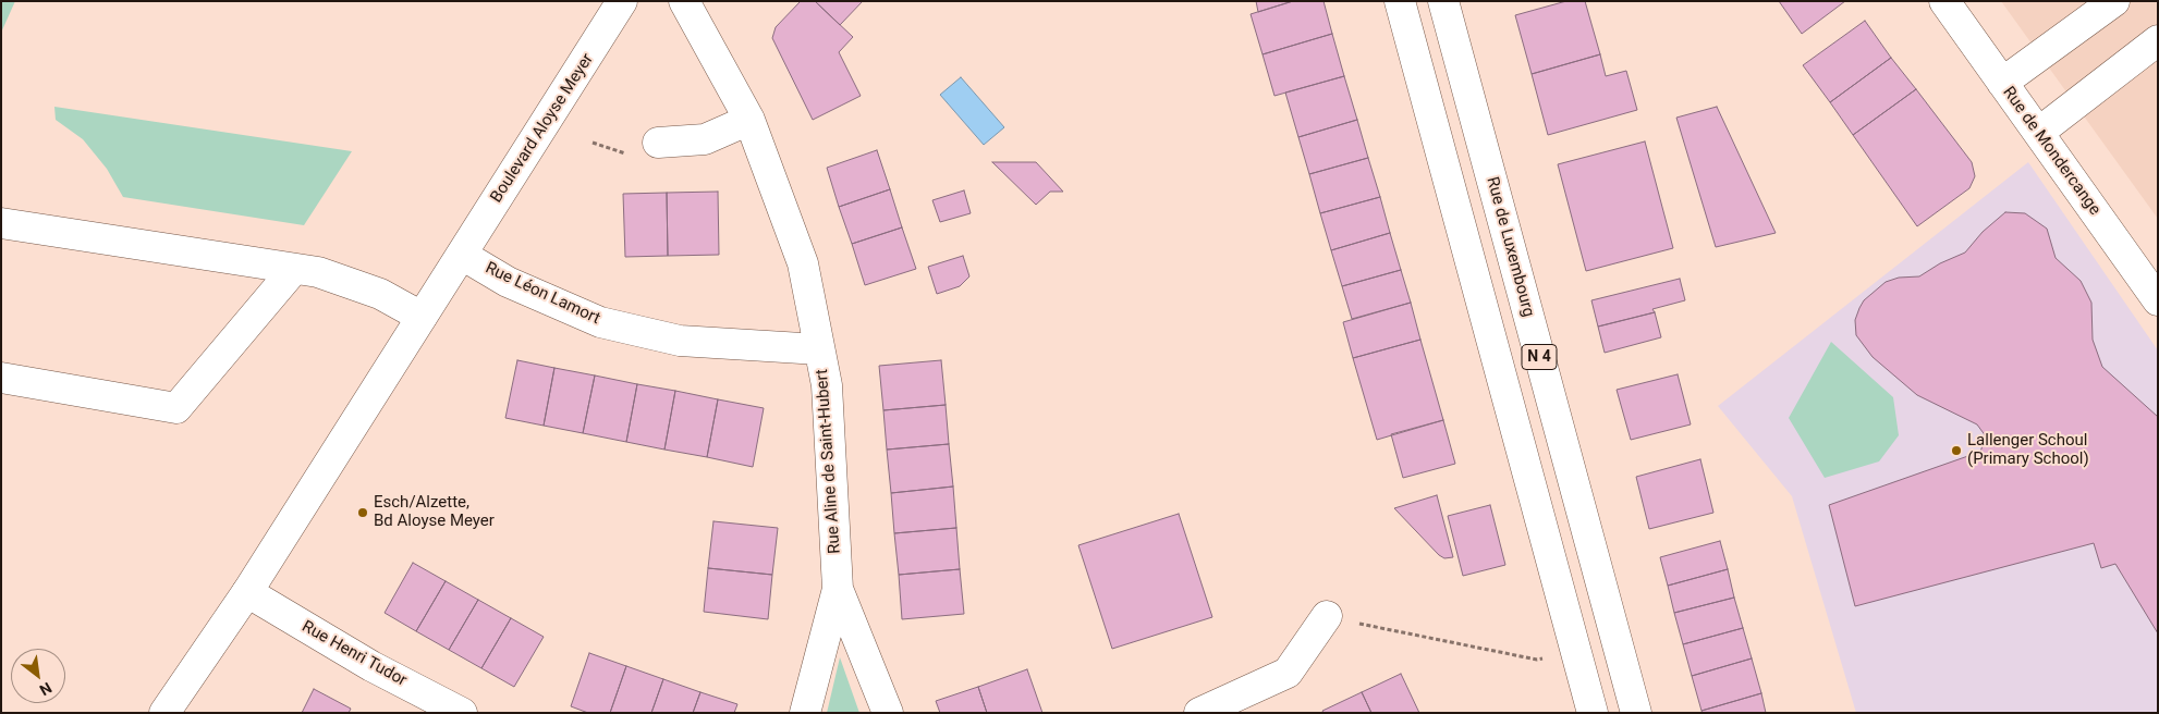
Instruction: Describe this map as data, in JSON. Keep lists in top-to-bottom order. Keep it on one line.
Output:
{"streets":{"main road":["Boulevard Aloyse Meyer","Rue de Mondercange","Rue de Luxembourg","Rue Léon Lamort","N 4","Rue Aline de Saint-Hubert","Rue Henri Tudor"]},"crossings":[["Boulevard Aloyse Meyer","Rue Léon Lamort"],["Boulevard Aloyse Meyer","Rue Henri Tudor"],["Rue Léon Lamort","Rue Aline de Saint-Hubert"]],"places":["Lallenger Schoul (Primary School)","Esch/Alzette, Bd Aloyse Meyer"],"north":"bottom right"}
